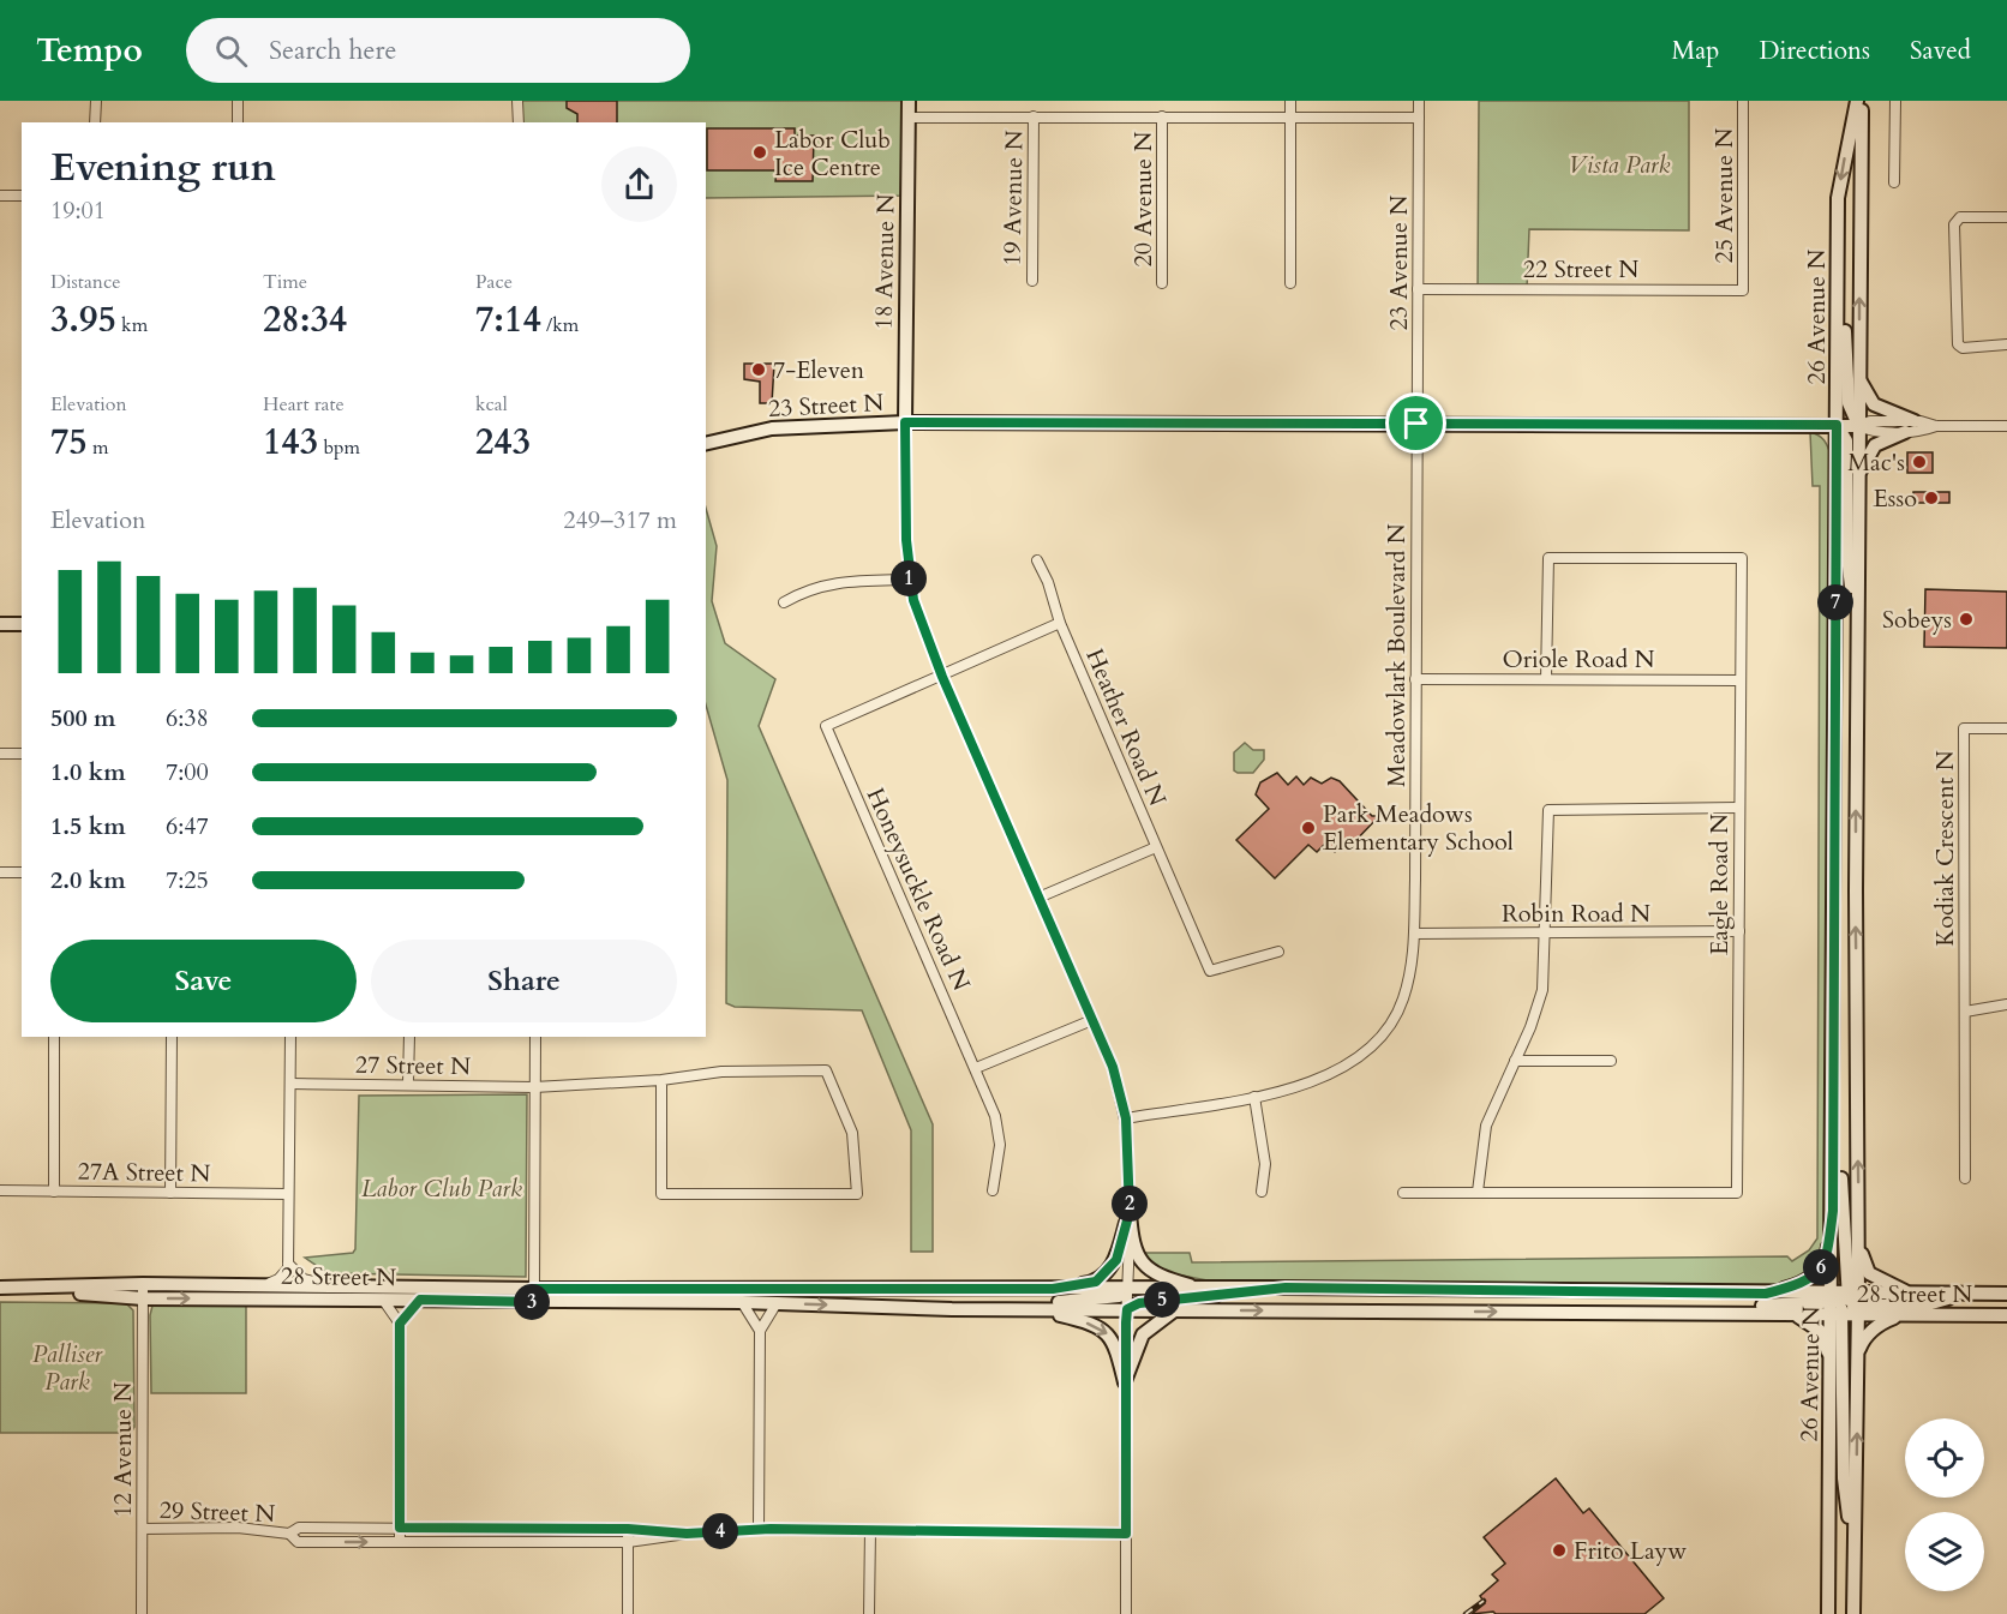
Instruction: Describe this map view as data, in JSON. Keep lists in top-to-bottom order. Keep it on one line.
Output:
{"streets":{"main road":["18 Avenue N","26 Avenue N","23 Street N","28 Street N"],"street":["25 Avenue N","19 Avenue N","20 Avenue N","23 Avenue N","22 Street N","Meadowlark Boulevard N","Oriole Road N","Heather Road N","Kodiak Crescent N","Eagle Road N","Honeysuckle Road N","Robin Road N","27 Street N","27A Street N","12 Avenue N","29 Street N"]},"crossings":[["25 Avenue N","22 Street N"],["18 Avenue N","23 Street N"],["23 Avenue N","22 Street N"],["23 Avenue N","23 Street N"],["23 Avenue N","Meadowlark Boulevard N"],["26 Avenue N","23 Street N"],["26 Avenue N","28 Street N"],["23 Street N","Meadowlark Boulevard N"],["Meadowlark Boulevard N","Oriole Road N"],["Meadowlark Boulevard N","Robin Road N"],["Oriole Road N","Eagle Road N"],["Eagle Road N","Robin Road N"],["28 Street N","12 Avenue N"],["12 Avenue N","29 Street N"]],"parks":["Vista Park","Labor Club Park","Palliser Park"],"places":["Labor Club Ice Centre","7-Eleven","Mac's","Esso","Sobeys","Park Meadows Elementary School","Frito Layw"],"page":{"header":"Tempo","search":"Search here","nav":["Map","Directions","Saved"],"heading":["Evening run","19:01"],"stats":[["Distance","3.95 km"],["Time","28:34"],["Pace","7:14 /km"],["Elevation","75 m"],["Heart rate","143 bpm"],["kcal","243"]],"chart":["Elevation","249–317 m"],"pins":["1","7","2","6","5","3","4"],"list":[{"name":"500 m","note":"6:38"},{"name":"1.0 km","note":"7:00"},{"name":"1.5 km","note":"6:47"},{"name":"2.0 km","note":"7:25"}],"buttons":["Save","Share"]}}
